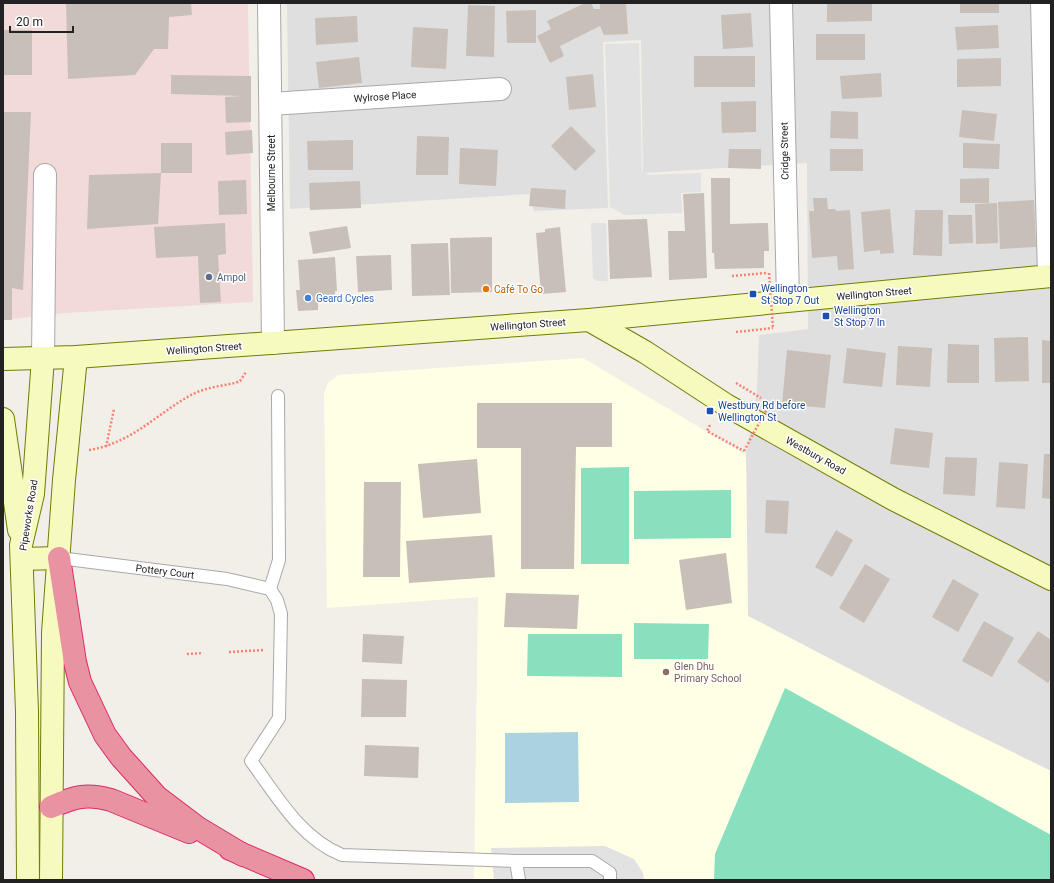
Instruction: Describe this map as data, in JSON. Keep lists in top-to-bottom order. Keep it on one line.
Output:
{"streets":{"main road":["Wellington Street","Westbury Road","Pipeworks Road"],"street":["Wylrose Place","Cridge Street","Melbourne Street"],"lane":["Pottery Court"]},"crossings":[["Wylrose Place","Melbourne Street"],["Cridge Street","Wellington Street"],["Melbourne Street","Wellington Street"],["Wellington Street","Westbury Road"],["Wellington Street","Pipeworks Road"]],"places":{"other":["Ampol","Café To Go","Geard Cycles","Glen Dhu Primary School"],"transit":["Wellington St Stop 7 Out","Wellington St Stop 7 In","Westbury Rd before Wellington St"]},"scale_bar":"20 m"}
